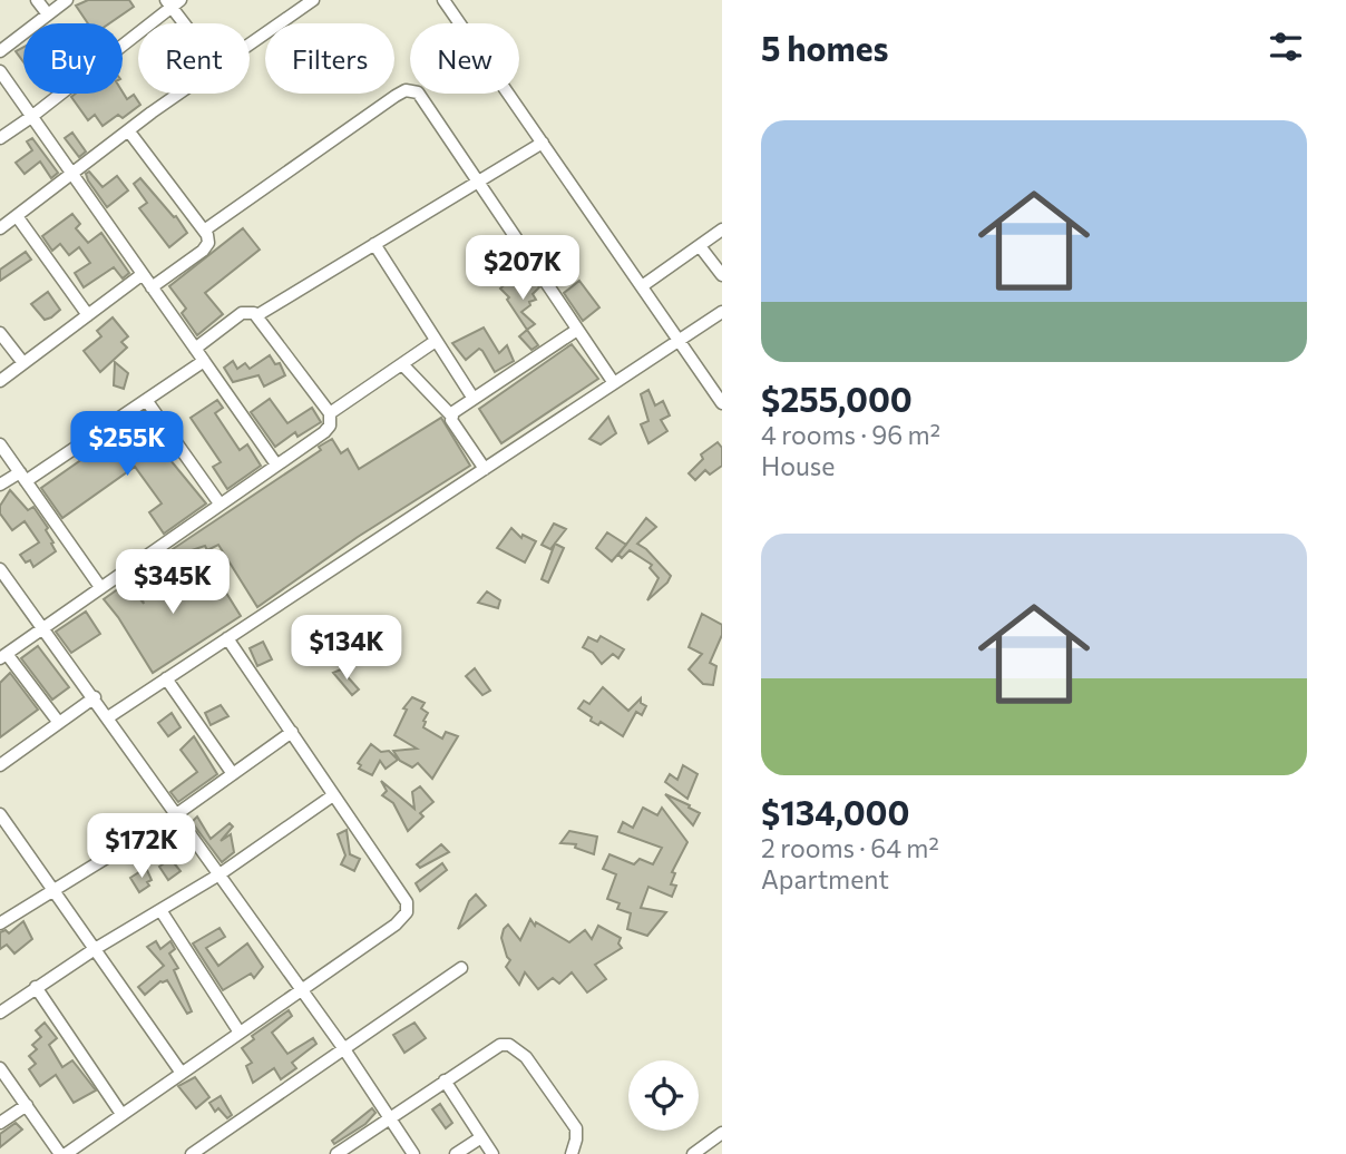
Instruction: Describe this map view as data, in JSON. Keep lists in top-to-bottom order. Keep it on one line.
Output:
{"page":{"heading":"5 homes","chip":["Buy","Rent","Filters","New"],"list":[{"name":"$255,000","note":"4 rooms · 96 m² · House"},{"name":"$134,000","note":"2 rooms · 64 m² · Apartment"}],"price":["$207K","$255K","$345K","$134K","$172K"]}}
